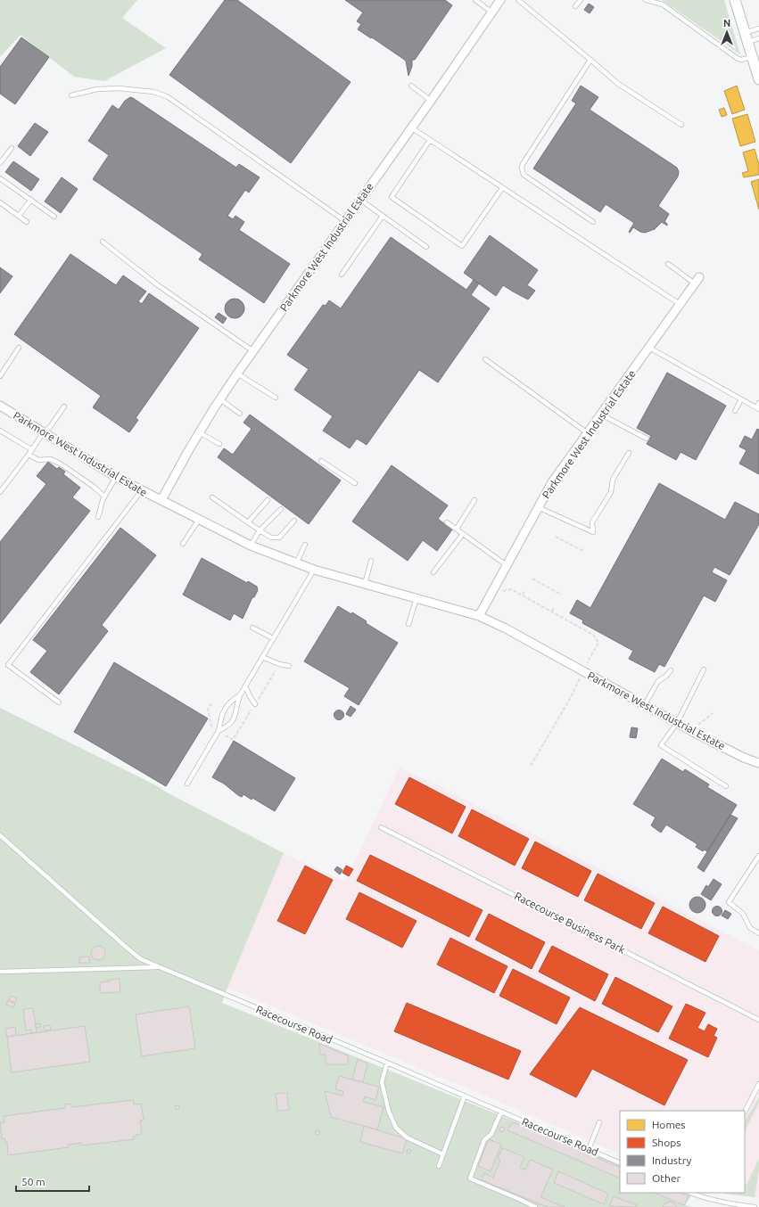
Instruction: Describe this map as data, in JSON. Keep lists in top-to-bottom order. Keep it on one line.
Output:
{"streets":{"street":["Parkmore West Industrial Estate"],"lane":["Racecourse Business Park","Racecourse Road"]},"legend":["Homes","Shops","Industry","Other"],"scale_bar":"50 m","north":"top"}
